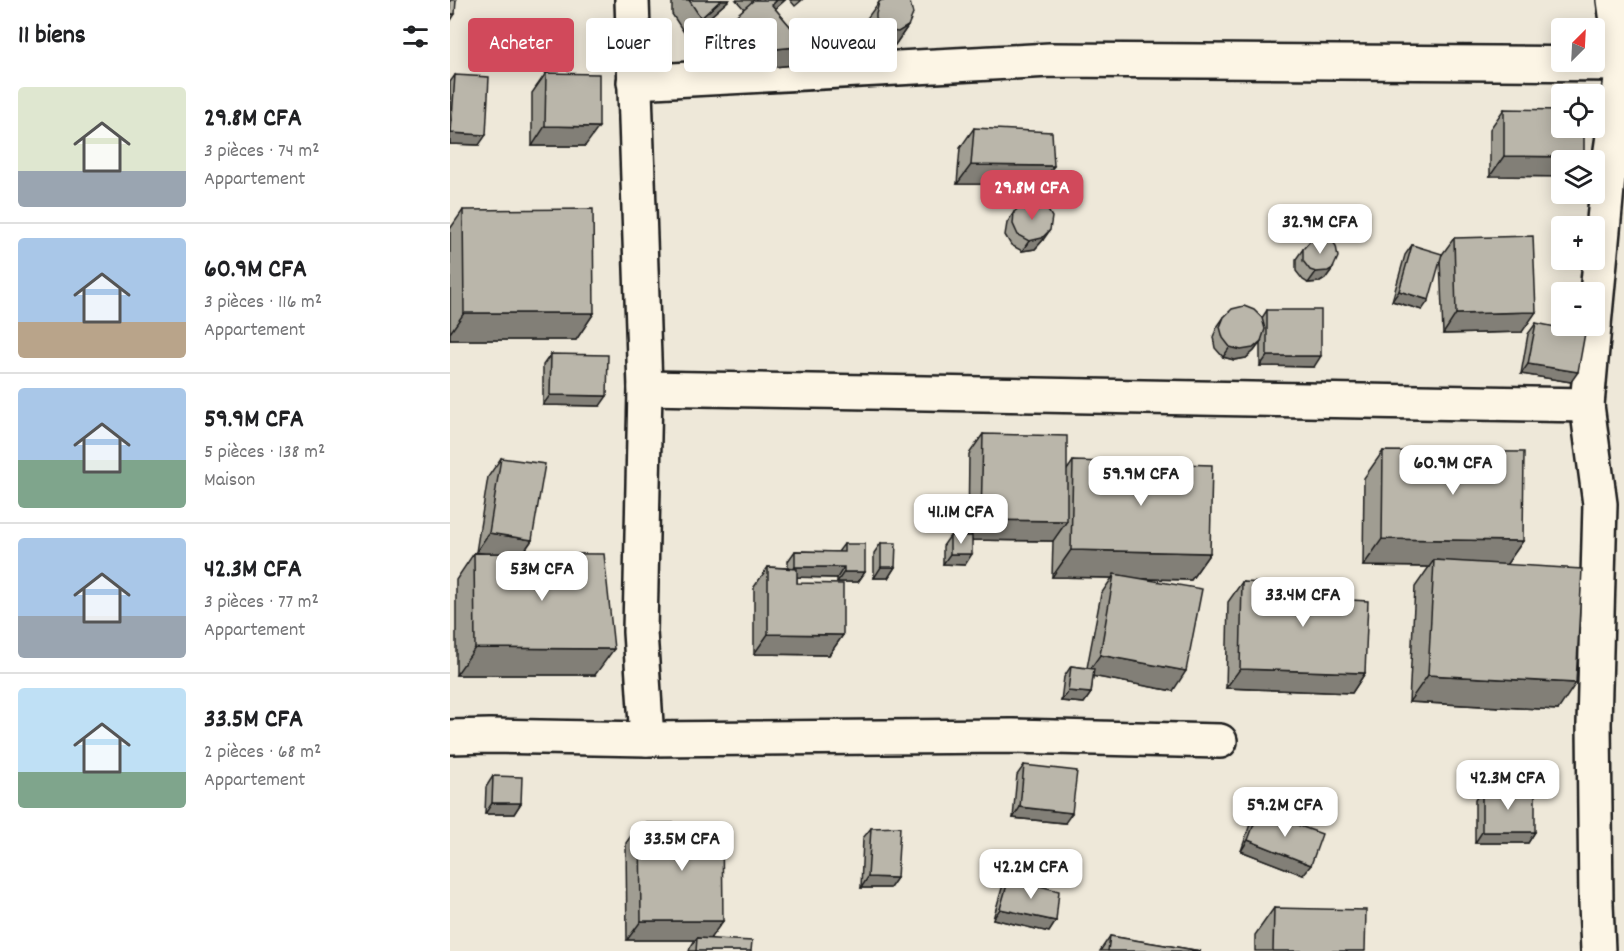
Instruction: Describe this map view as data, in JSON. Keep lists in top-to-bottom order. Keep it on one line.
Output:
{"north":"top right","page":{"heading":"11 biens","map_buttons":["+","−"],"chip":["Acheter","Louer","Filtres","Nouveau"],"list":[{"name":"29.8M CFA","note":"3 pièces · 74 m² · Appartement"},{"name":"60.9M CFA","note":"3 pièces · 116 m² · Appartement"},{"name":"59.9M CFA","note":"5 pièces · 138 m² · Maison"},{"name":"42.3M CFA","note":"3 pièces · 77 m² · Appartement"},{"name":"33.5M CFA","note":"2 pièces · 68 m² · Appartement"}],"price":["29.8M CFA","32.9M CFA","60.9M CFA","59.9M CFA","41.1M CFA","53M CFA","33.4M CFA","42.3M CFA","59.2M CFA","33.5M CFA","42.2M CFA"]}}
